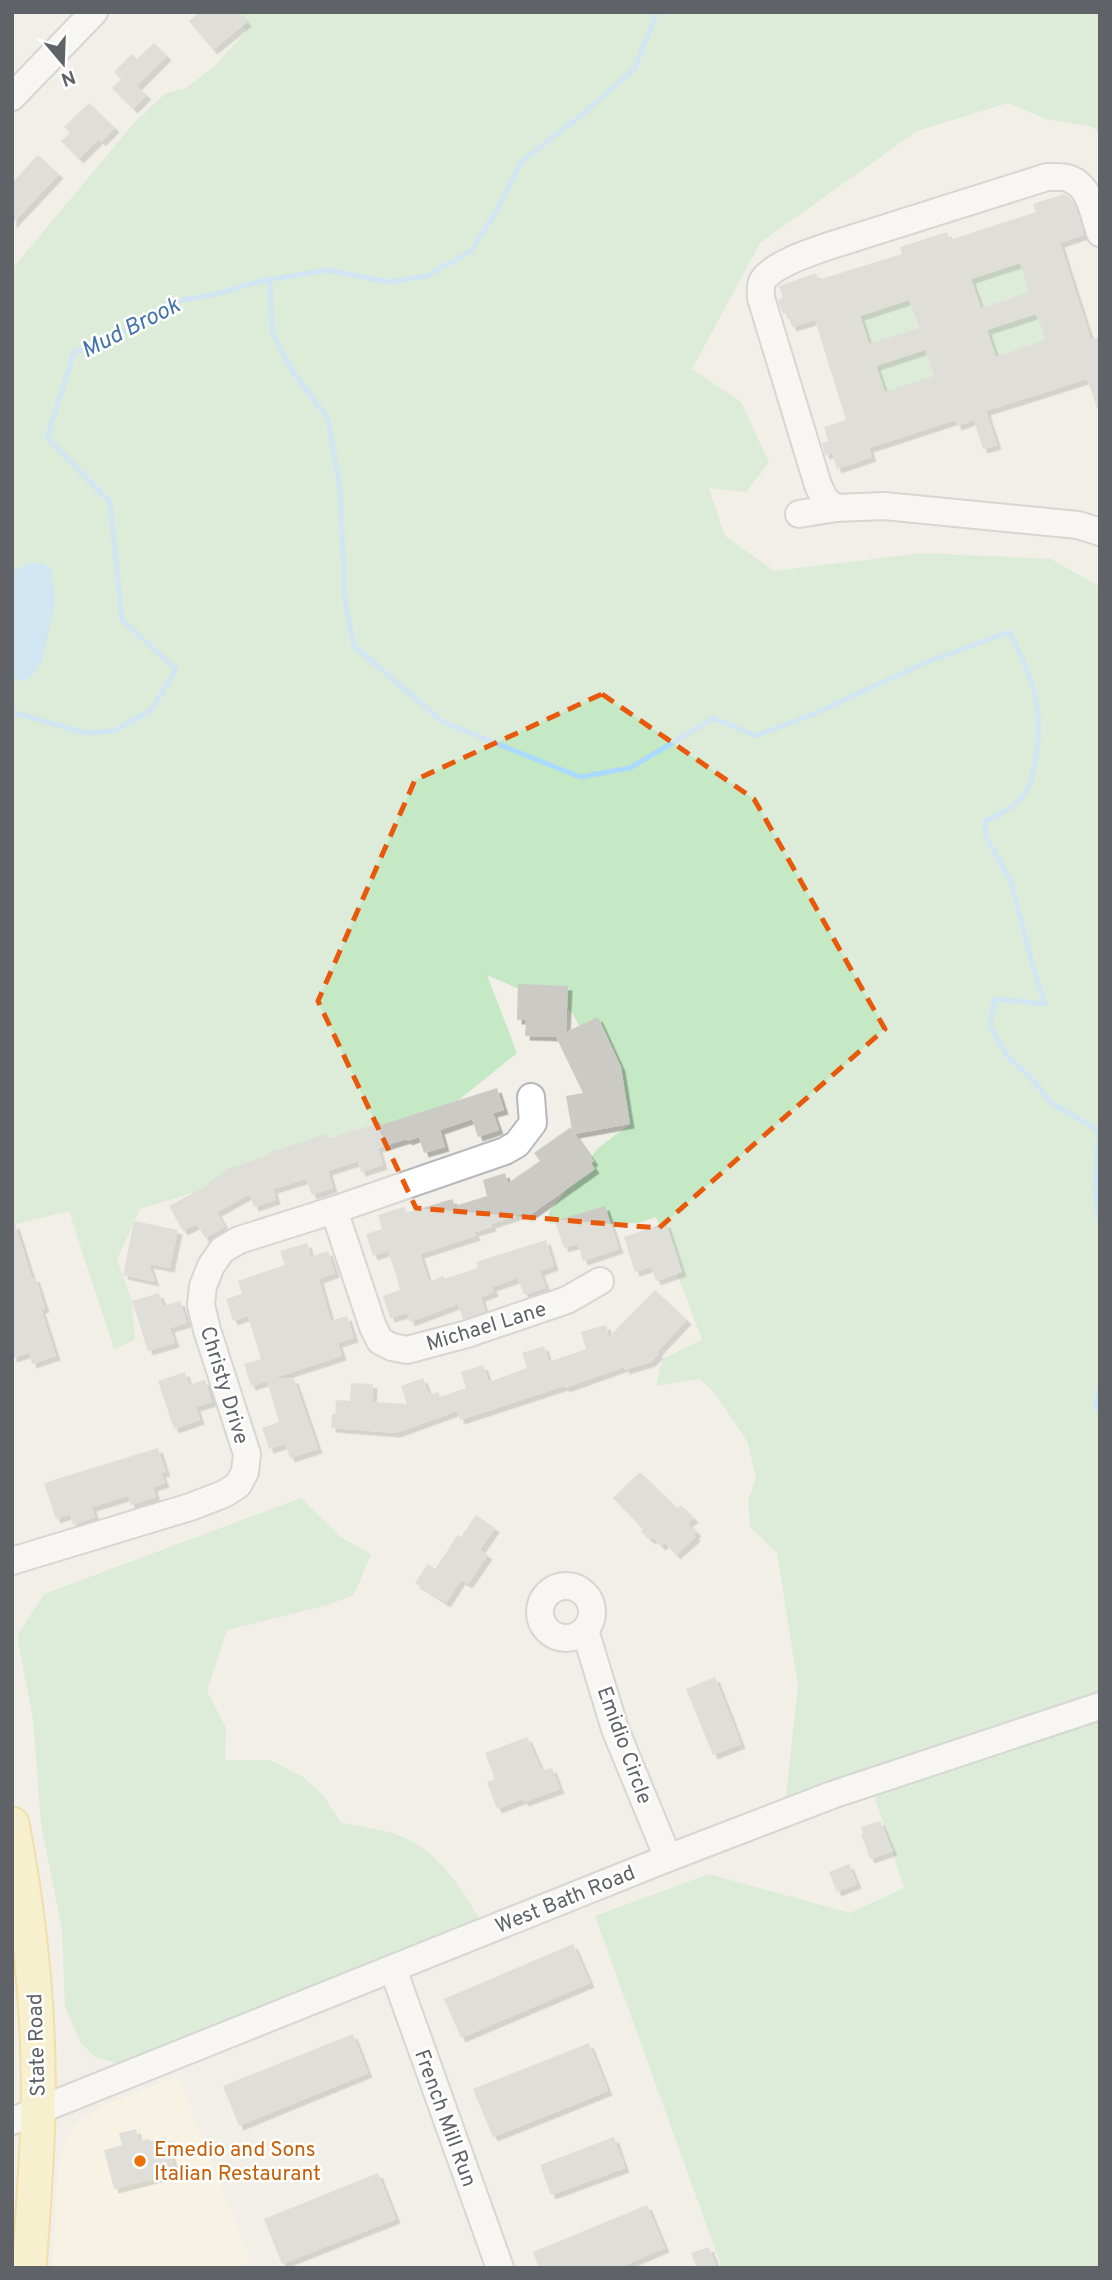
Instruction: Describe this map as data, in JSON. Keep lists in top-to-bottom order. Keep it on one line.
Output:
{"streets":{"main road":["State Road"],"street":["Michael Lane","Christy Drive","Emidio Circle","West Bath Road","French Mill Run"]},"crossings":[["Michael Lane","Christy Drive"],["Emidio Circle","West Bath Road"],["West Bath Road","State Road"],["West Bath Road","French Mill Run"]],"water":["Mud Brook"],"places":["Emedio and Sons Italian Restaurant"],"north":"bottom"}
